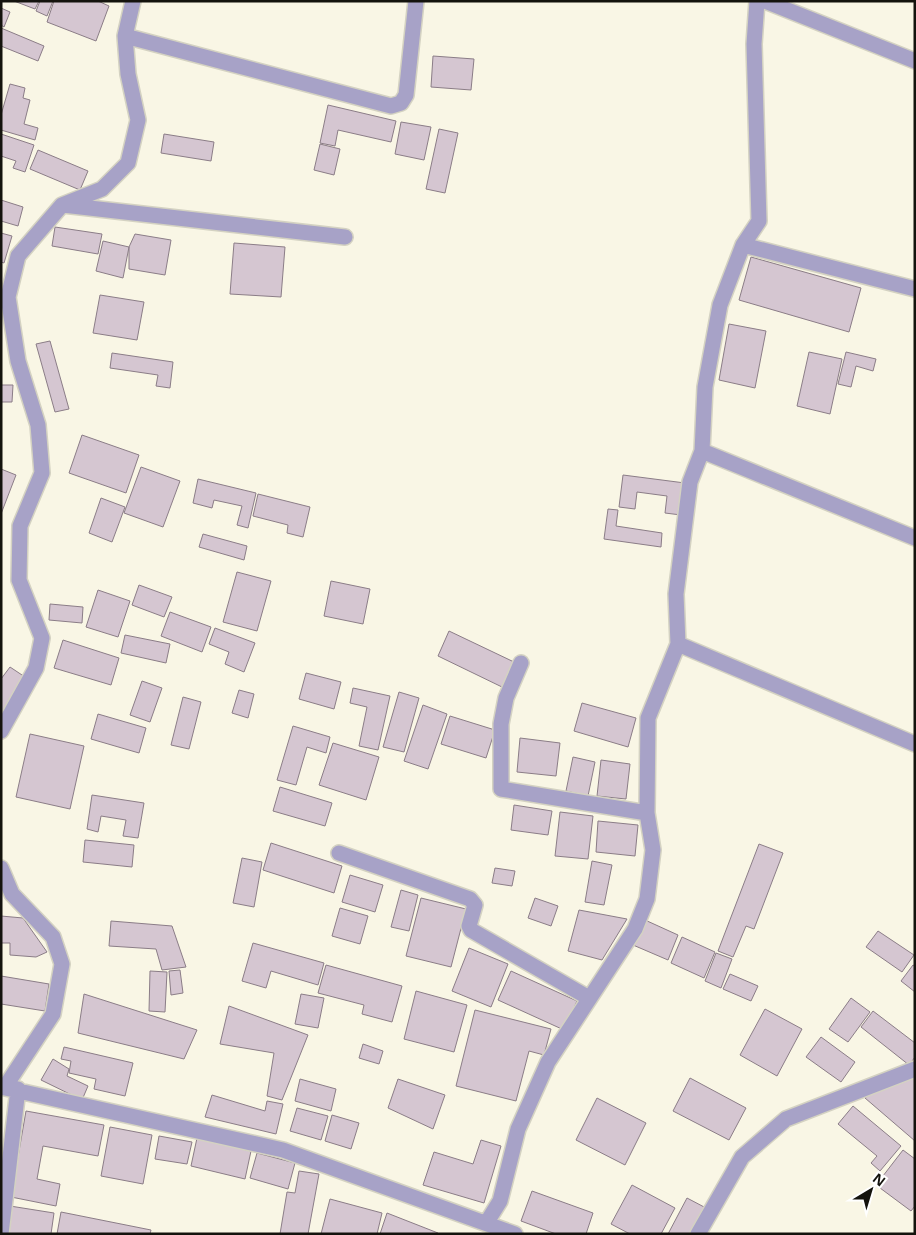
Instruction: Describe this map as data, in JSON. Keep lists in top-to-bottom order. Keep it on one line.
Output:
{"north":"top right"}
